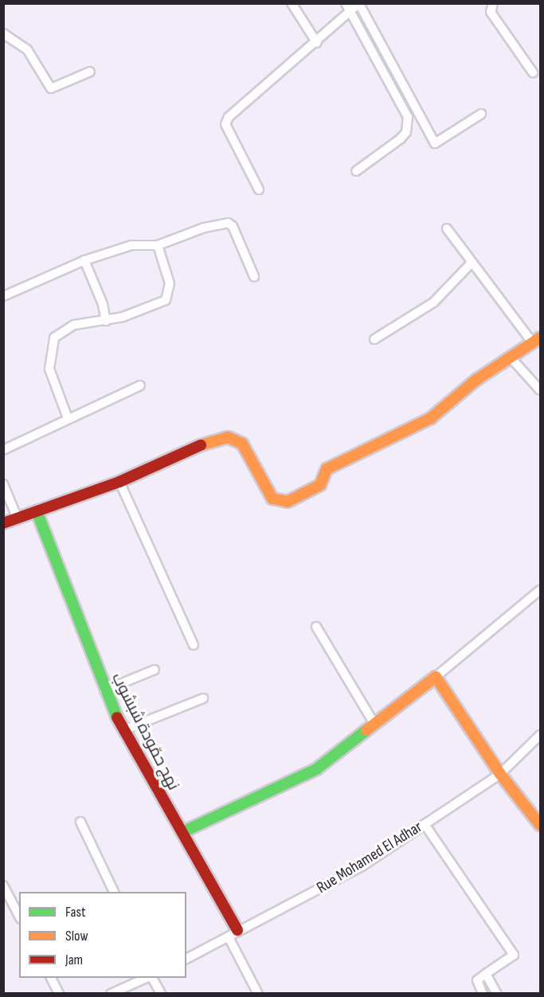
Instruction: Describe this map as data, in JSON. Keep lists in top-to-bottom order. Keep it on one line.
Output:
{"streets":{"street":["نهج حمّودة شبشوب","Rue Mohamed El Adhar"]},"crossings":[["نهج حمّودة شبشوب","Rue Mohamed El Adhar"]],"legend":["Fast","Slow","Jam"]}
